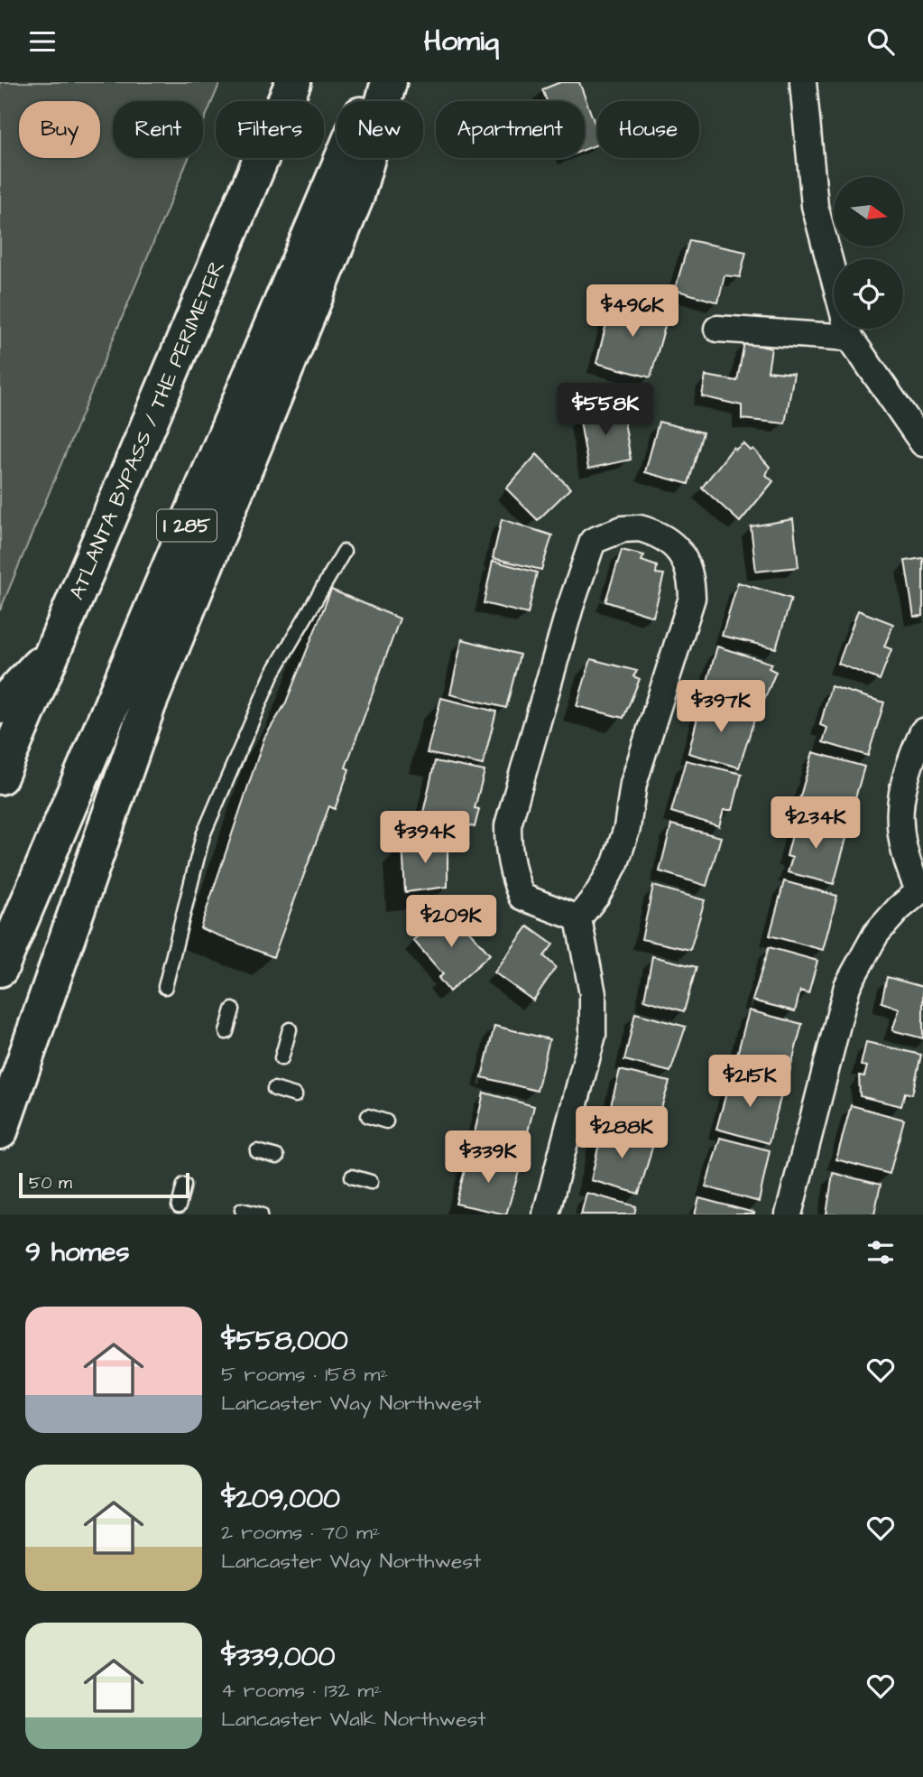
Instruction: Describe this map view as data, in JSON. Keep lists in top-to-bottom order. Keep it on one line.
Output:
{"streets":{"highway":["ATLANTA BYPASS / THE PERIMETER","I 285"]},"scale_bar":"50 m","north":"right","page":{"header":"Homiq","chip":["Buy","Rent","Filters","New","Apartment","House"],"price":["$496K","$558K","$397K","$234K","$394K","$209K","$215K","$288K","$339K"],"scale":"50 m","heading":"9 homes","list":[{"name":"$558,000","note":"5 rooms · 158 m² · Lancaster Way Northwest"},{"name":"$209,000","note":"2 rooms · 70 m² · Lancaster Way Northwest"},{"name":"$339,000","note":"4 rooms · 132 m² · Lancaster Walk Northwest"}]}}
